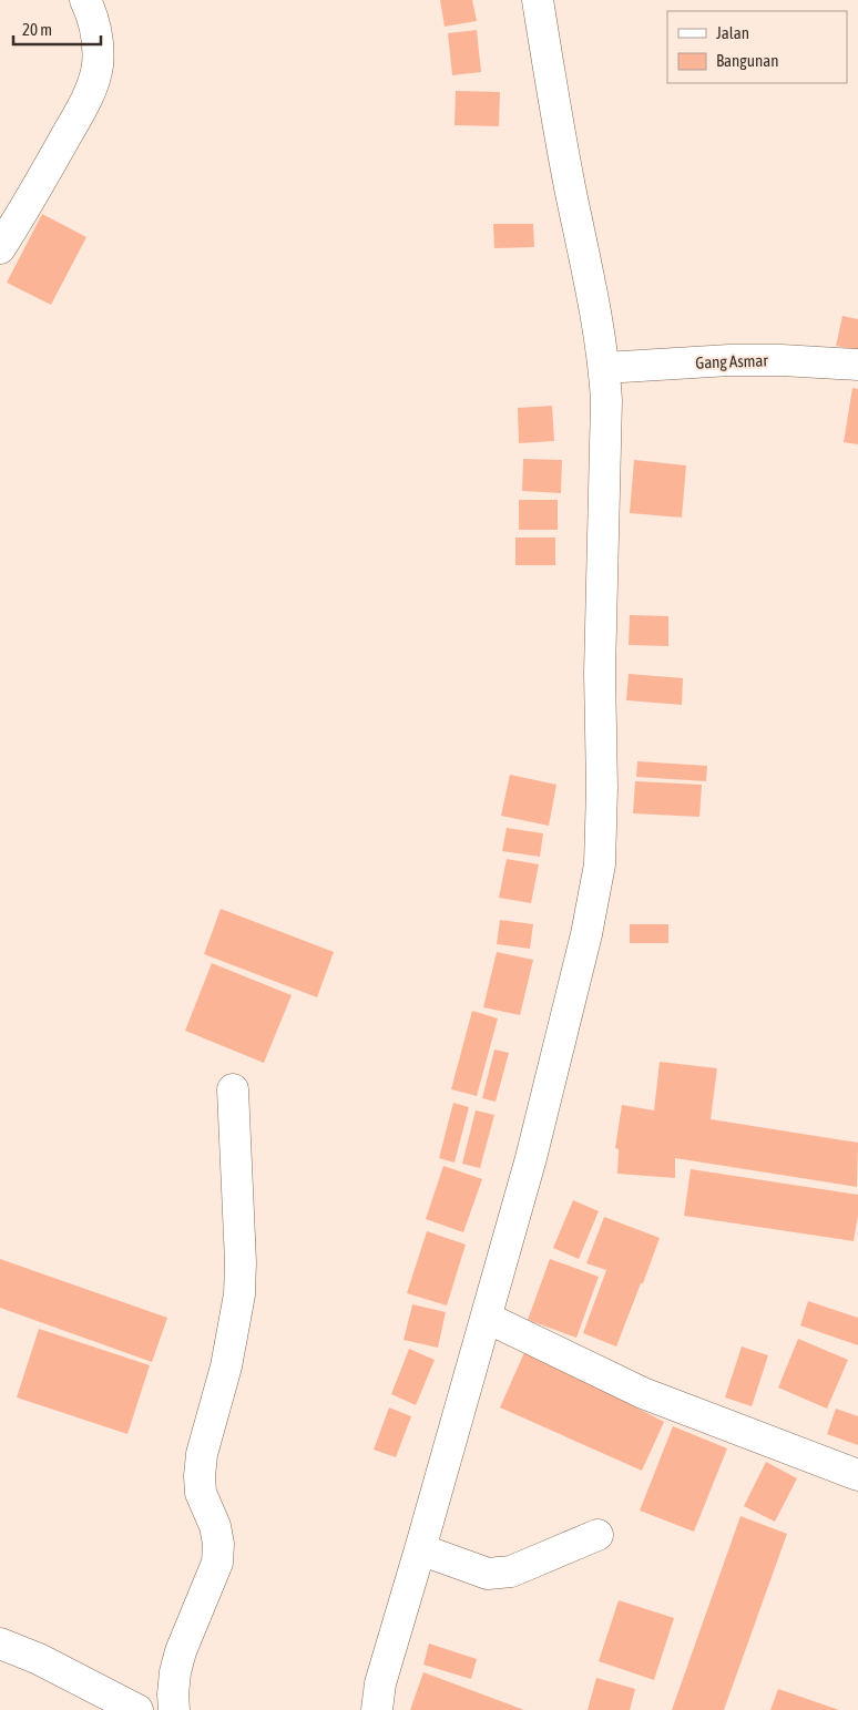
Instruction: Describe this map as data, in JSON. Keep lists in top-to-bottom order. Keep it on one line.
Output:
{"streets":{"street":["Gang Asmar"]},"legend":["Jalan","Bangunan"],"scale_bar":"20 m"}
